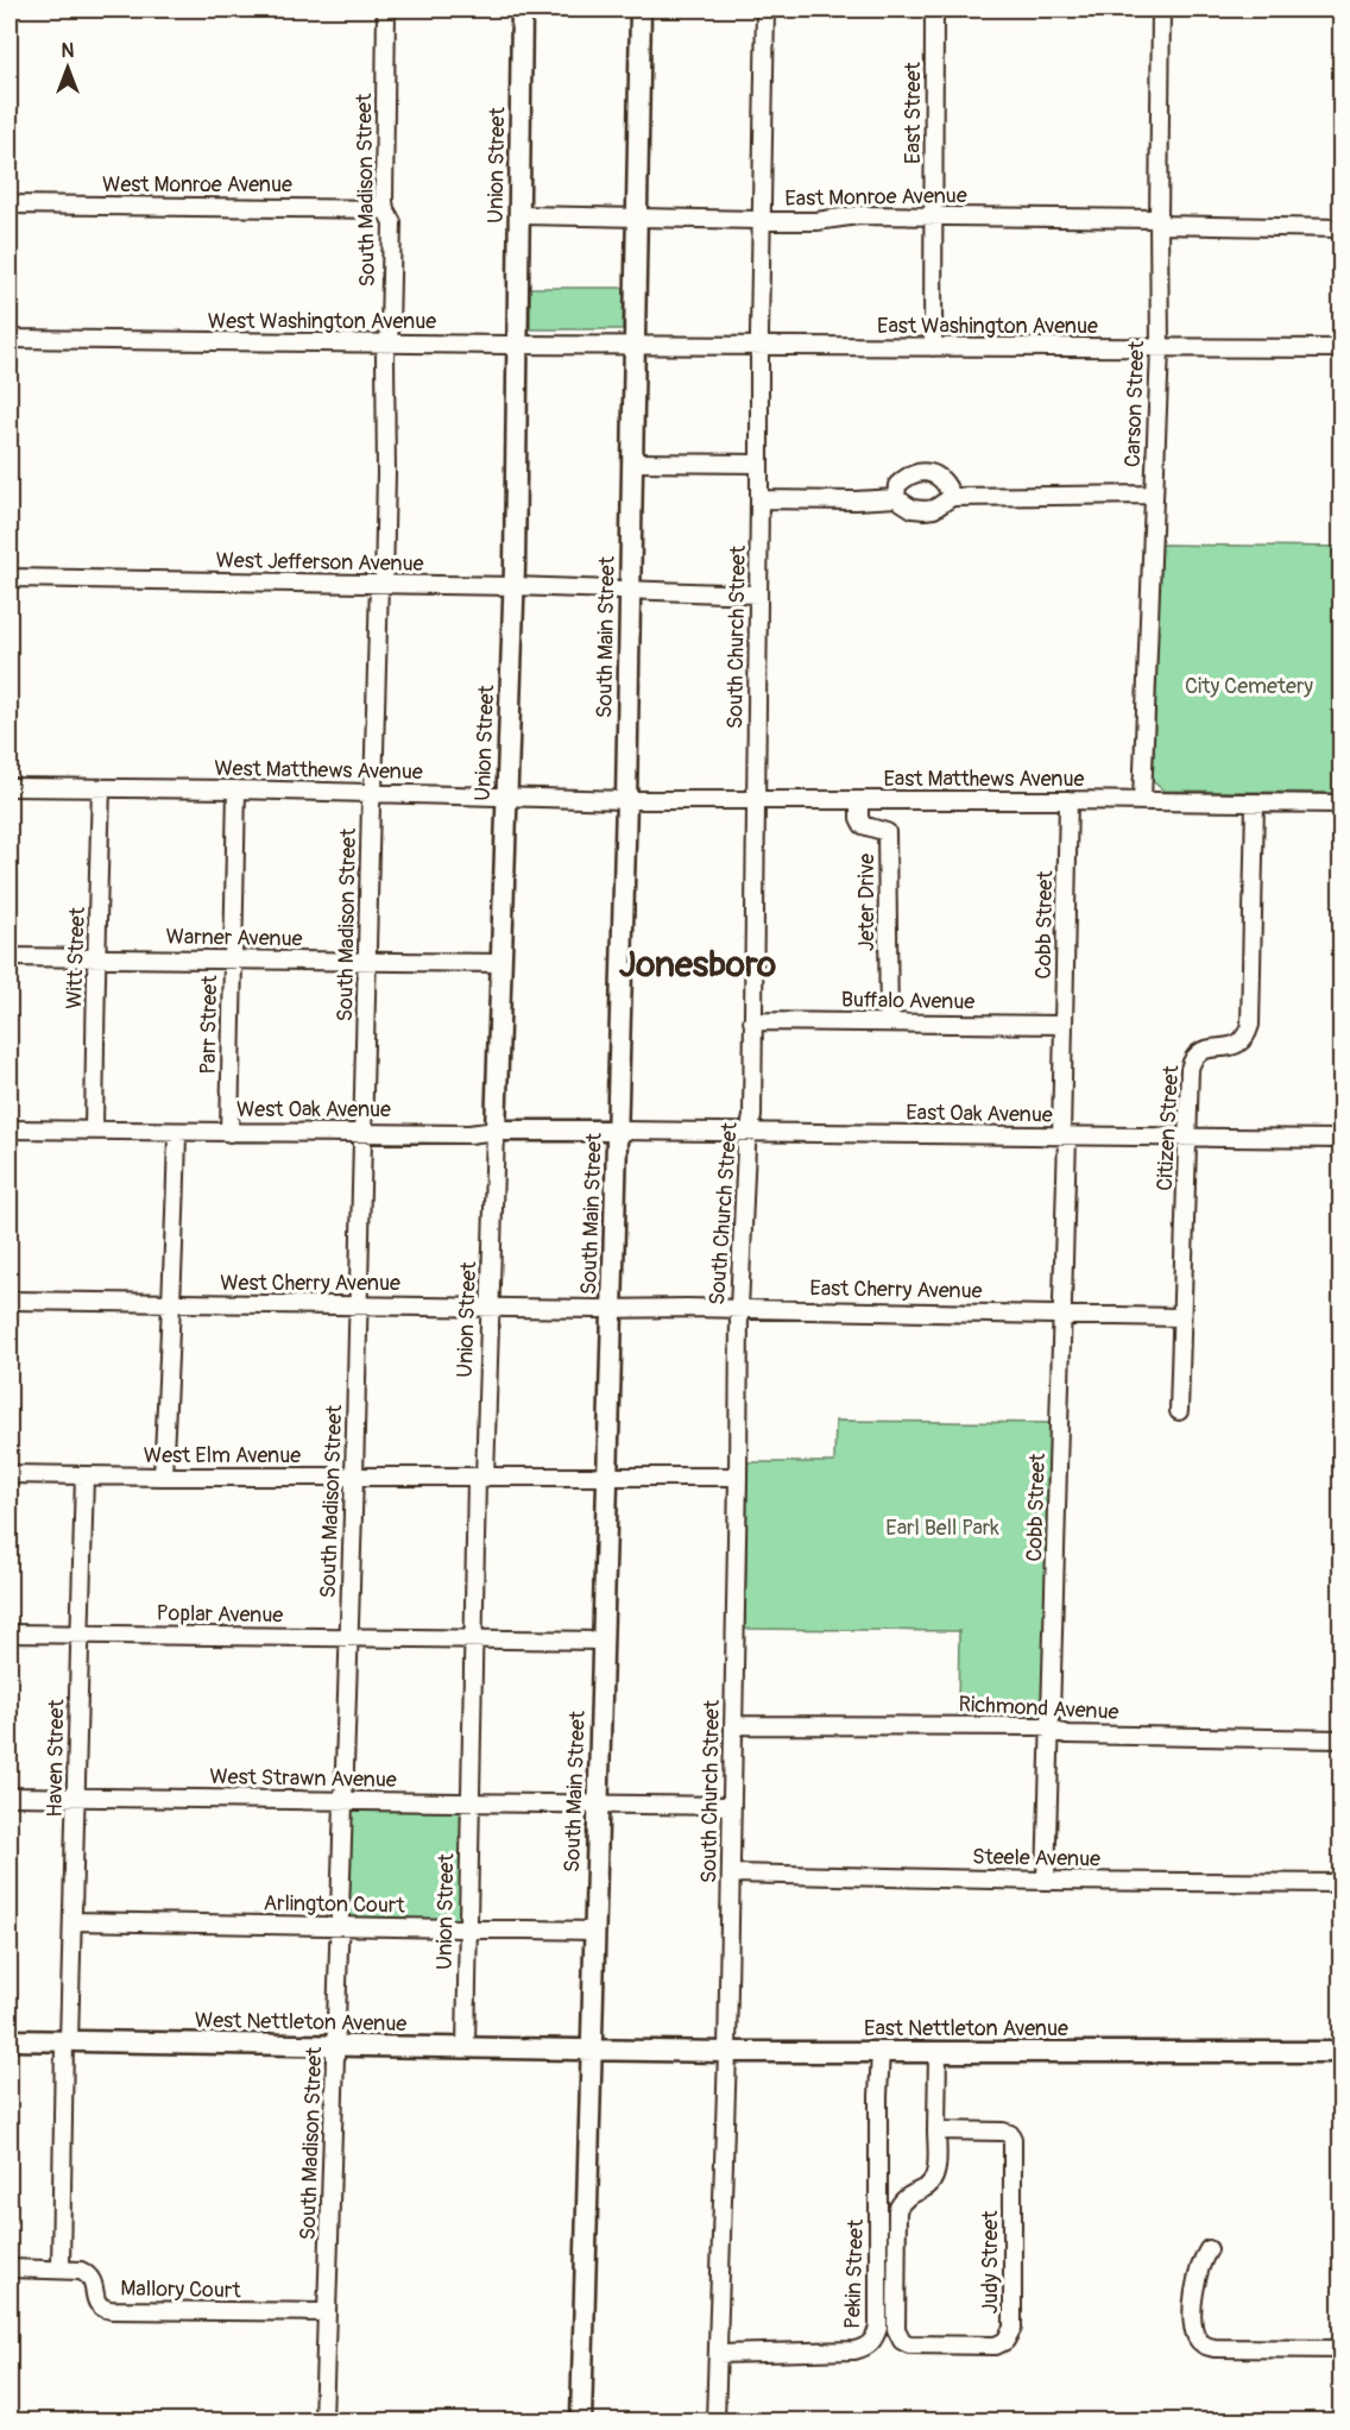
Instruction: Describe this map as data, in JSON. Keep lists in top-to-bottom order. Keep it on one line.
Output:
{"streets":{"main road":["Union Street","South Main Street","West Oak Avenue","West Nettleton Avenue","East Nettleton Avenue"],"street":["East Street","West Monroe Avenue","South Madison Street","East Monroe Avenue","West Washington Avenue","East Washington Avenue","Carson Street","West Jefferson Avenue","South Church Street","West Matthews Avenue","East Matthews Avenue","Jeter Drive","Cobb Street","Warner Avenue","Witt Street","Buffalo Avenue","Parr Street","East Oak Avenue","Citizen Street","West Cherry Avenue","East Cherry Avenue","West Elm Avenue","Poplar Avenue","Richmond Avenue","Haven Street","West Strawn Avenue","Steele Avenue","Arlington Court","Judy Street","Pekin Street","Mallory Court"]},"crossings":[["East Street","East Monroe Avenue"],["East Street","East Washington Avenue"],["Union Street","West Washington Avenue"],["Union Street","West Jefferson Avenue"],["Union Street","West Matthews Avenue"],["Union Street","Warner Avenue"],["Union Street","West Oak Avenue"],["Union Street","West Cherry Avenue"],["Union Street","West Elm Avenue"],["Union Street","Poplar Avenue"],["Union Street","West Strawn Avenue"],["Union Street","Arlington Court"],["Union Street","West Nettleton Avenue"],["West Monroe Avenue","South Madison Street"],["South Madison Street","West Washington Avenue"],["South Madison Street","West Jefferson Avenue"],["South Madison Street","West Matthews Avenue"],["South Madison Street","Warner Avenue"],["South Madison Street","West Oak Avenue"],["South Madison Street","West Cherry Avenue"],["South Madison Street","West Elm Avenue"],["South Madison Street","Poplar Avenue"],["South Madison Street","West Strawn Avenue"],["South Madison Street","Arlington Court"],["South Madison Street","West Nettleton Avenue"],["South Madison Street","Mallory Court"],["East Monroe Avenue","Carson Street"],["East Monroe Avenue","South Main Street"],["East Monroe Avenue","South Church Street"],["West Washington Avenue","East Washington Avenue"],["West Washington Avenue","South Main Street"],["East Washington Avenue","Carson Street"],["East Washington Avenue","South Main Street"],["East Washington Avenue","South Church Street"],["Carson Street","East Matthews Avenue"],["West Jefferson Avenue","South Main Street"],["West Jefferson Avenue","South Church Street"],["South Main Street","West Matthews Avenue"],["South Main Street","East Matthews Avenue"],["South Main Street","West Oak Avenue"],["South Main Street","East Oak Avenue"],["South Main Street","West Cherry Avenue"],["South Main Street","East Cherry Avenue"],["South Main Street","West Elm Avenue"],["South Main Street","Poplar Avenue"],["South Main Street","West Strawn Avenue"],["South Main Street","Arlington Court"],["South Main Street","West Nettleton Avenue"],["South Main Street","East Nettleton Avenue"],["South Church Street","East Matthews Avenue"],["South Church Street","Buffalo Avenue"],["South Church Street","East Oak Avenue"],["South Church Street","East Cherry Avenue"],["South Church Street","West Elm Avenue"],["South Church Street","Richmond Avenue"],["South Church Street","West Strawn Avenue"],["South Church Street","Steele Avenue"],["South Church Street","East Nettleton Avenue"],["South Church Street","Pekin Street"],["West Matthews Avenue","East Matthews Avenue"],["West Matthews Avenue","Witt Street"],["West Matthews Avenue","Parr Street"],["East Matthews Avenue","Jeter Drive"],["East Matthews Avenue","Cobb Street"],["East Matthews Avenue","Citizen Street"],["Jeter Drive","Buffalo Avenue"],["Cobb Street","Buffalo Avenue"],["Cobb Street","East Oak Avenue"],["Cobb Street","East Cherry Avenue"],["Cobb Street","Richmond Avenue"],["Cobb Street","Steele Avenue"],["Warner Avenue","Witt Street"],["Warner Avenue","Parr Street"],["Witt Street","West Oak Avenue"],["Parr Street","West Oak Avenue"],["West Oak Avenue","East Oak Avenue"],["East Oak Avenue","Citizen Street"],["Citizen Street","East Cherry Avenue"],["West Cherry Avenue","East Cherry Avenue"],["West Elm Avenue","Haven Street"],["Poplar Avenue","Haven Street"],["Haven Street","West Strawn Avenue"],["Haven Street","Arlington Court"],["Haven Street","West Nettleton Avenue"],["Haven Street","Mallory Court"],["West Nettleton Avenue","East Nettleton Avenue"],["East Nettleton Avenue","Judy Street"],["East Nettleton Avenue","Pekin Street"]],"districts":["Jonesboro"],"parks":["City Cemetery","Earl Bell Park"],"north":"top"}
